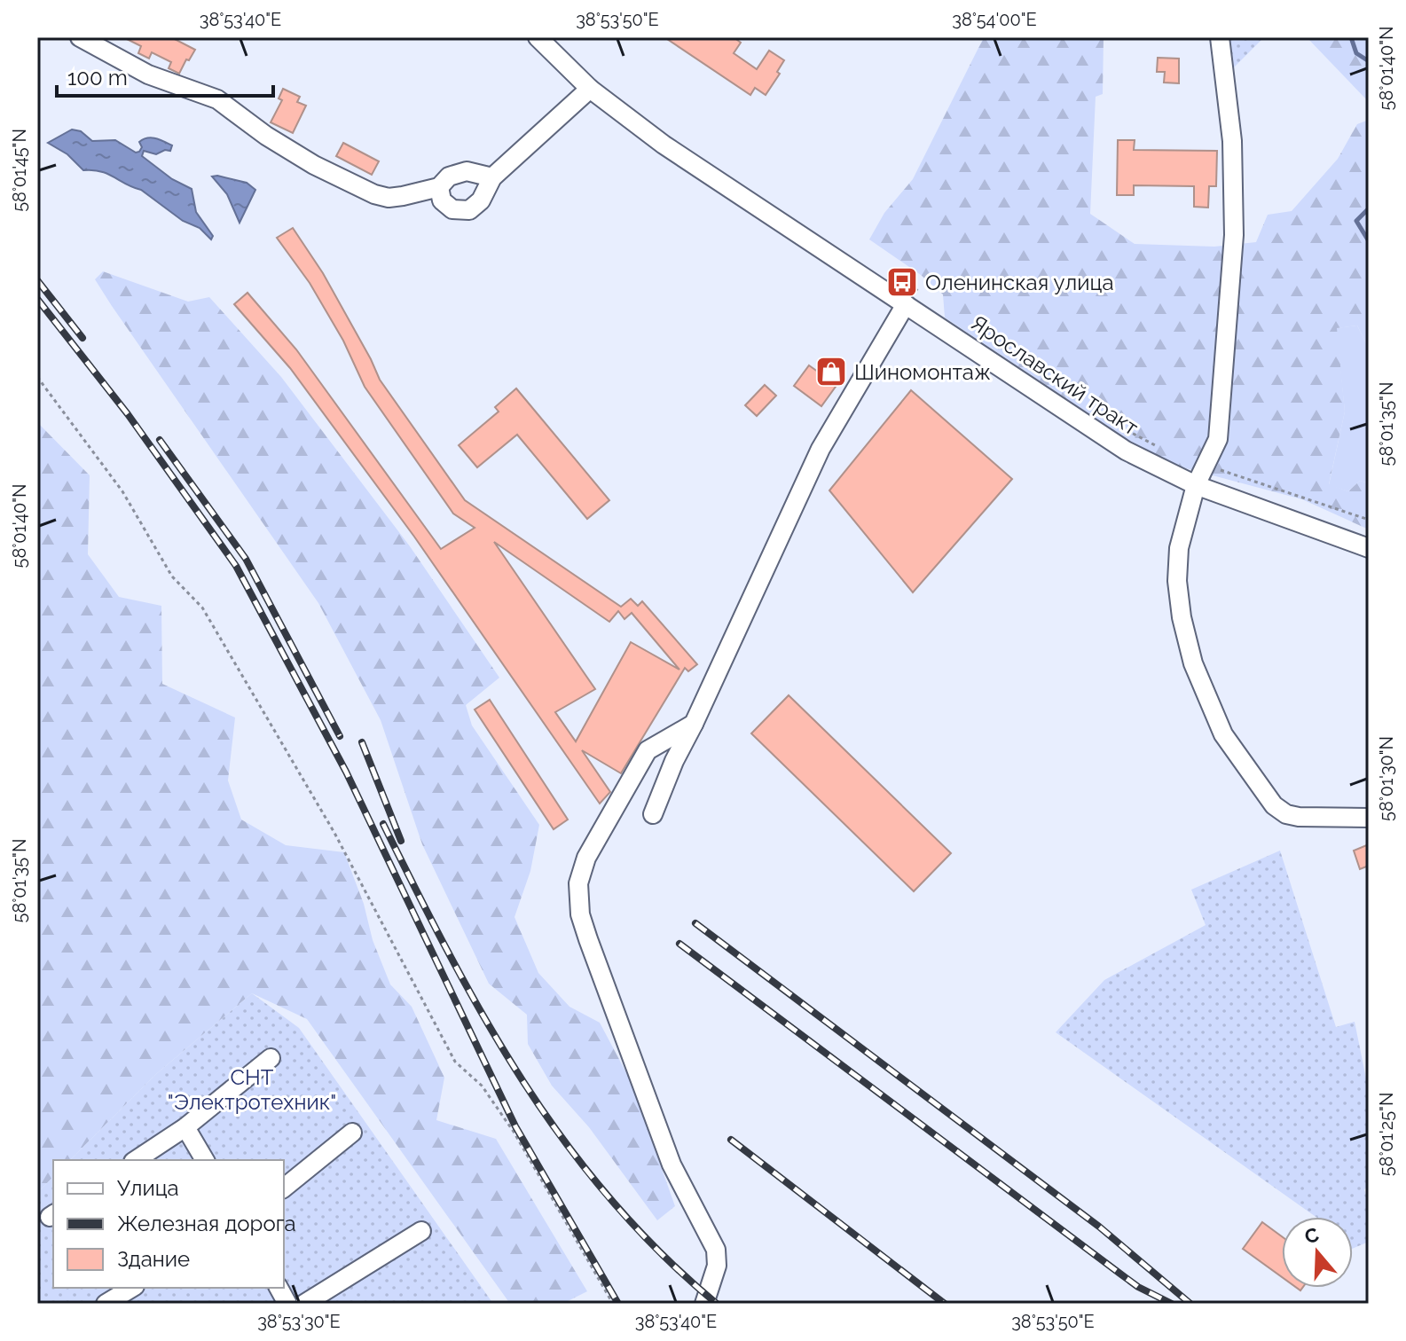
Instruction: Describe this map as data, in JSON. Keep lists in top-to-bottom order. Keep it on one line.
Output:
{"streets":{"street":["Ярославский тракт"]},"parks":["СНТ \"Электротехник\""],"places":{"bus stop":["Оленинская улица"],"shop":["Шиномонтаж"]},"legend":["Улица","Железная дорога","Здание"],"scale_bar":"100 m","north":"top","coordinates":["38°53'40\"E","38°53'50\"E","38°54'00\"E","58°01'40\"N","58°01'45\"N","58°01'35\"N","58°01'30\"N","58°01'25\"N","38°53'30\"E"]}
